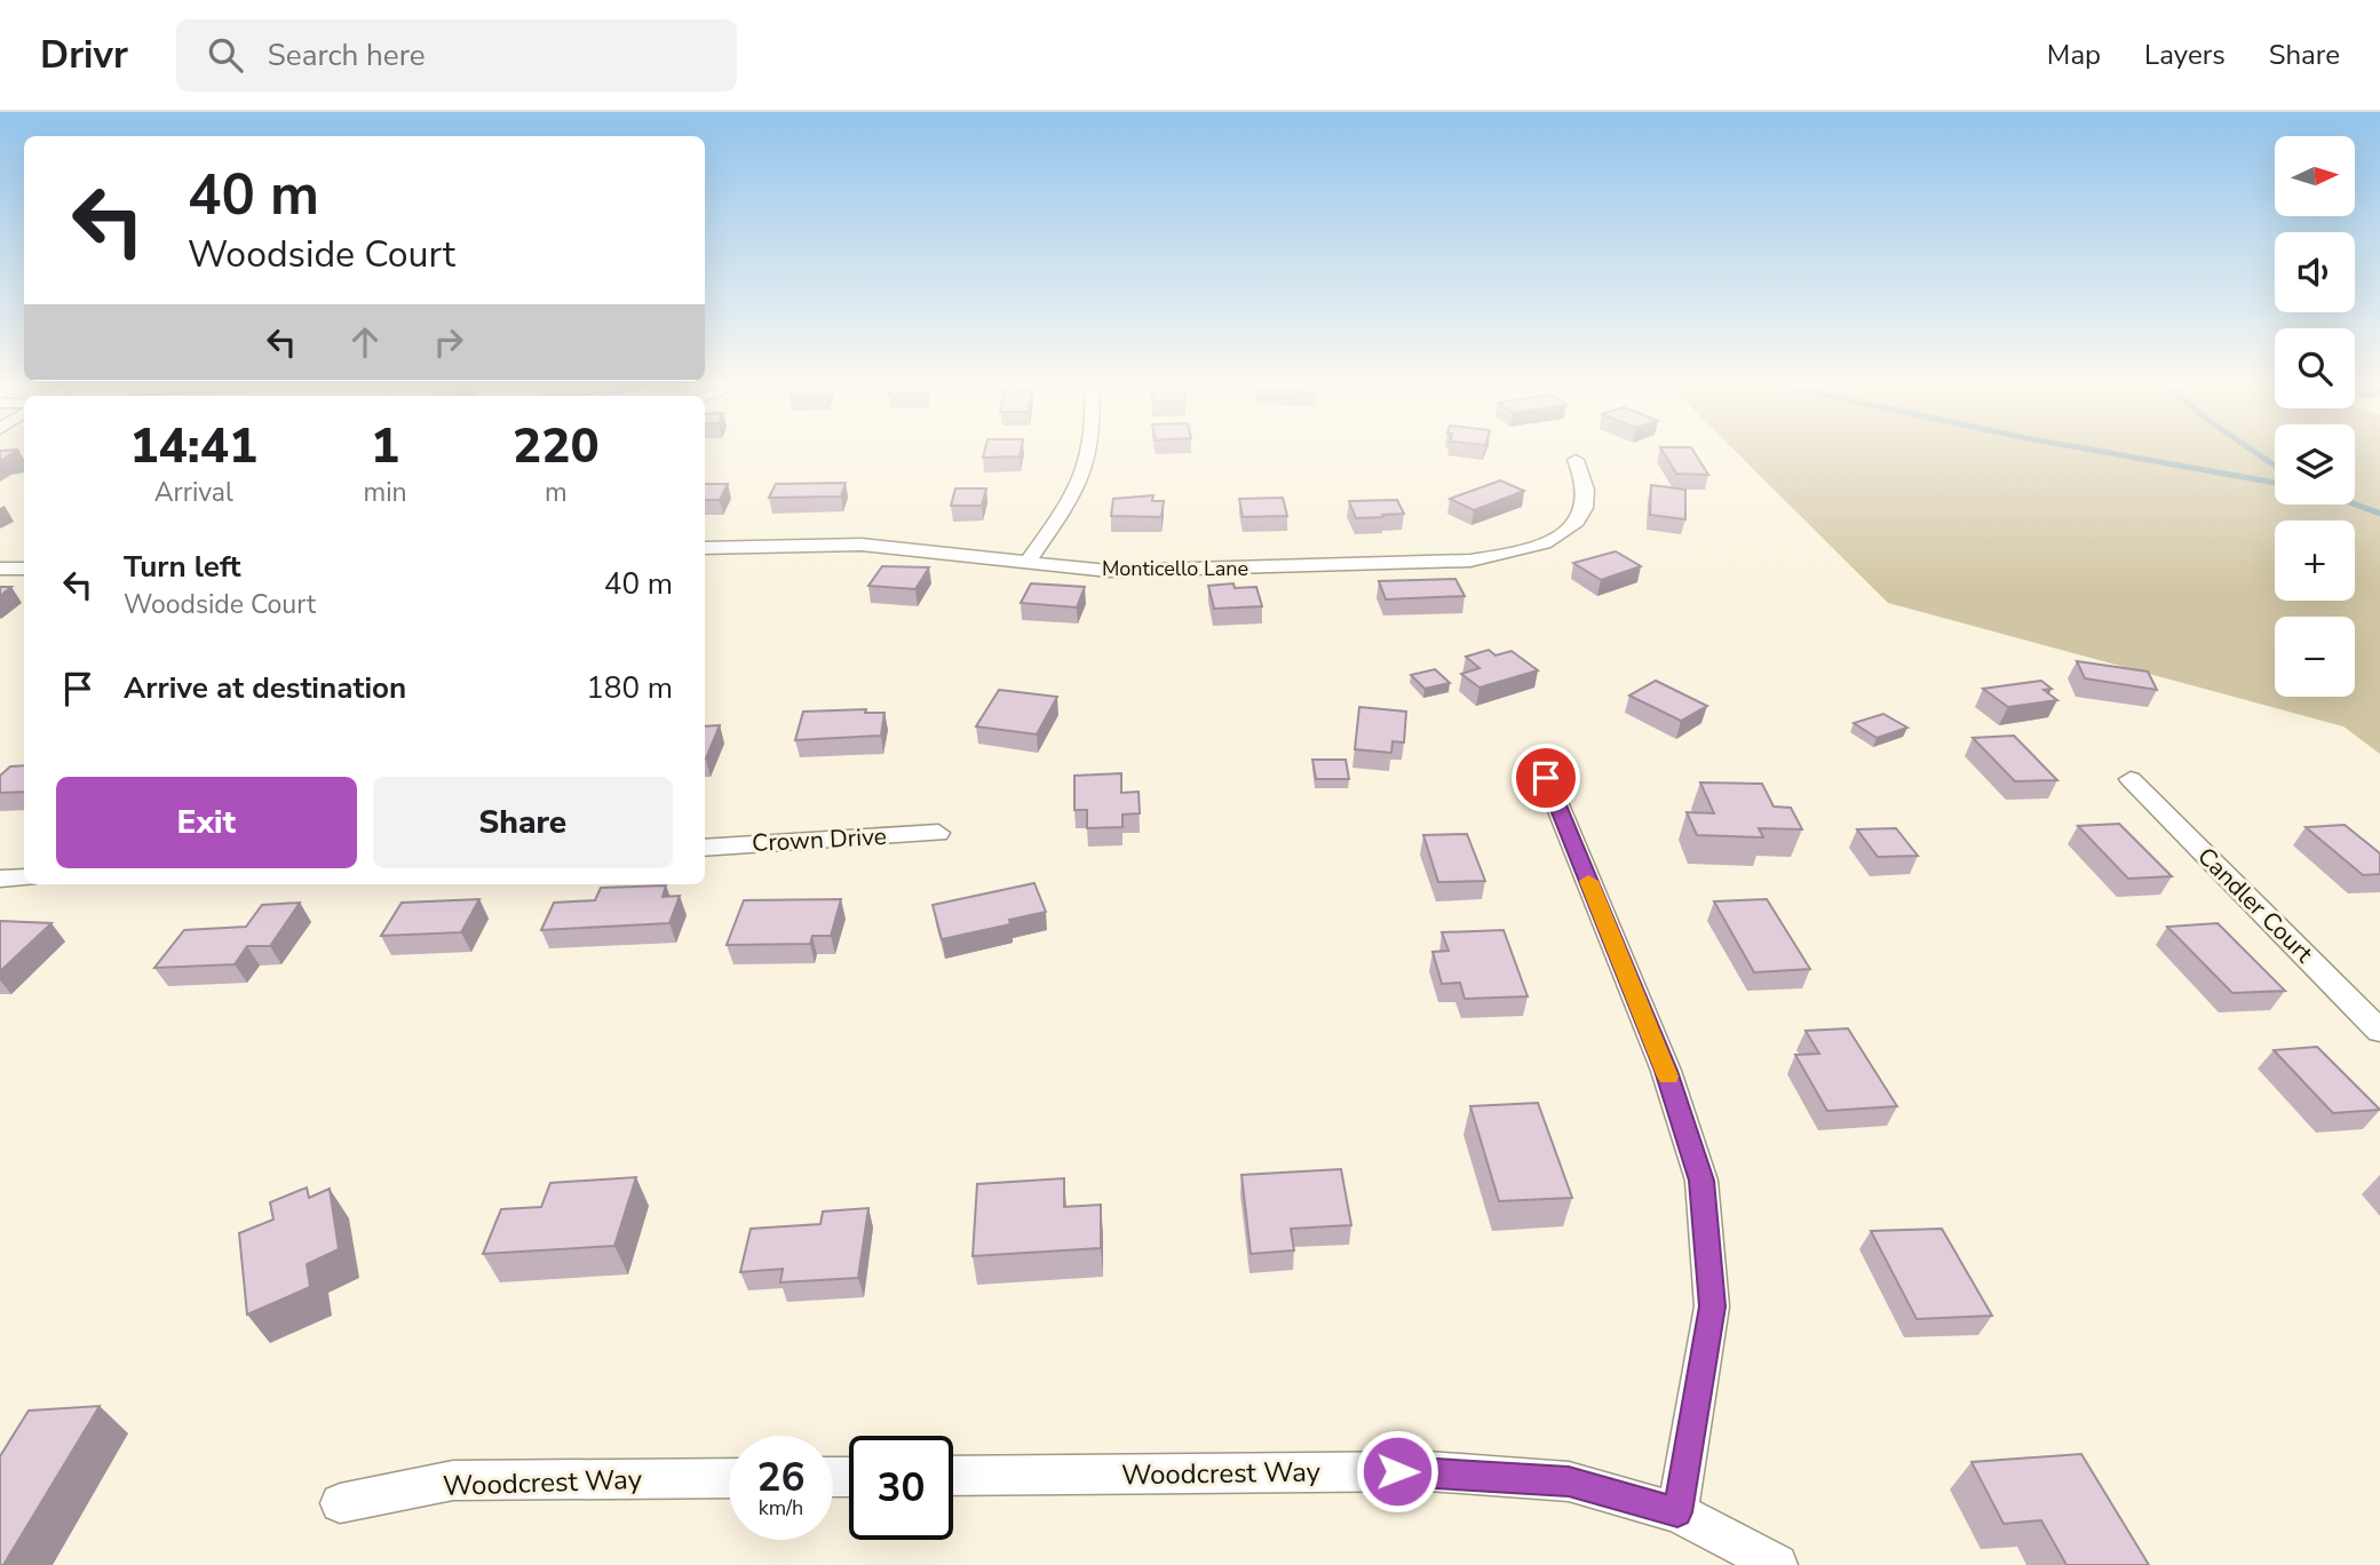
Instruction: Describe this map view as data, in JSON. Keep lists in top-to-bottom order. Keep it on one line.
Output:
{"streets":{"street":["Monticello Lane","Crown Drive","Candler Court","Woodcrest Way"]},"north":"right","page":{"header":"Drivr","search":"Search here","nav":["Map","Layers","Share"],"map_buttons":["+","−"],"turn":["40 m","Woodside Court"],"eta":["14:41","Arrival","1","min","220","m"],"list":[{"name":"Turn left","note":"Woodside Court","value":"40 m"},{"name":"Arrive at destination","value":"180 m"}],"buttons":["Exit","Share"],"speed":"26 km/h","limit":"30"}}
